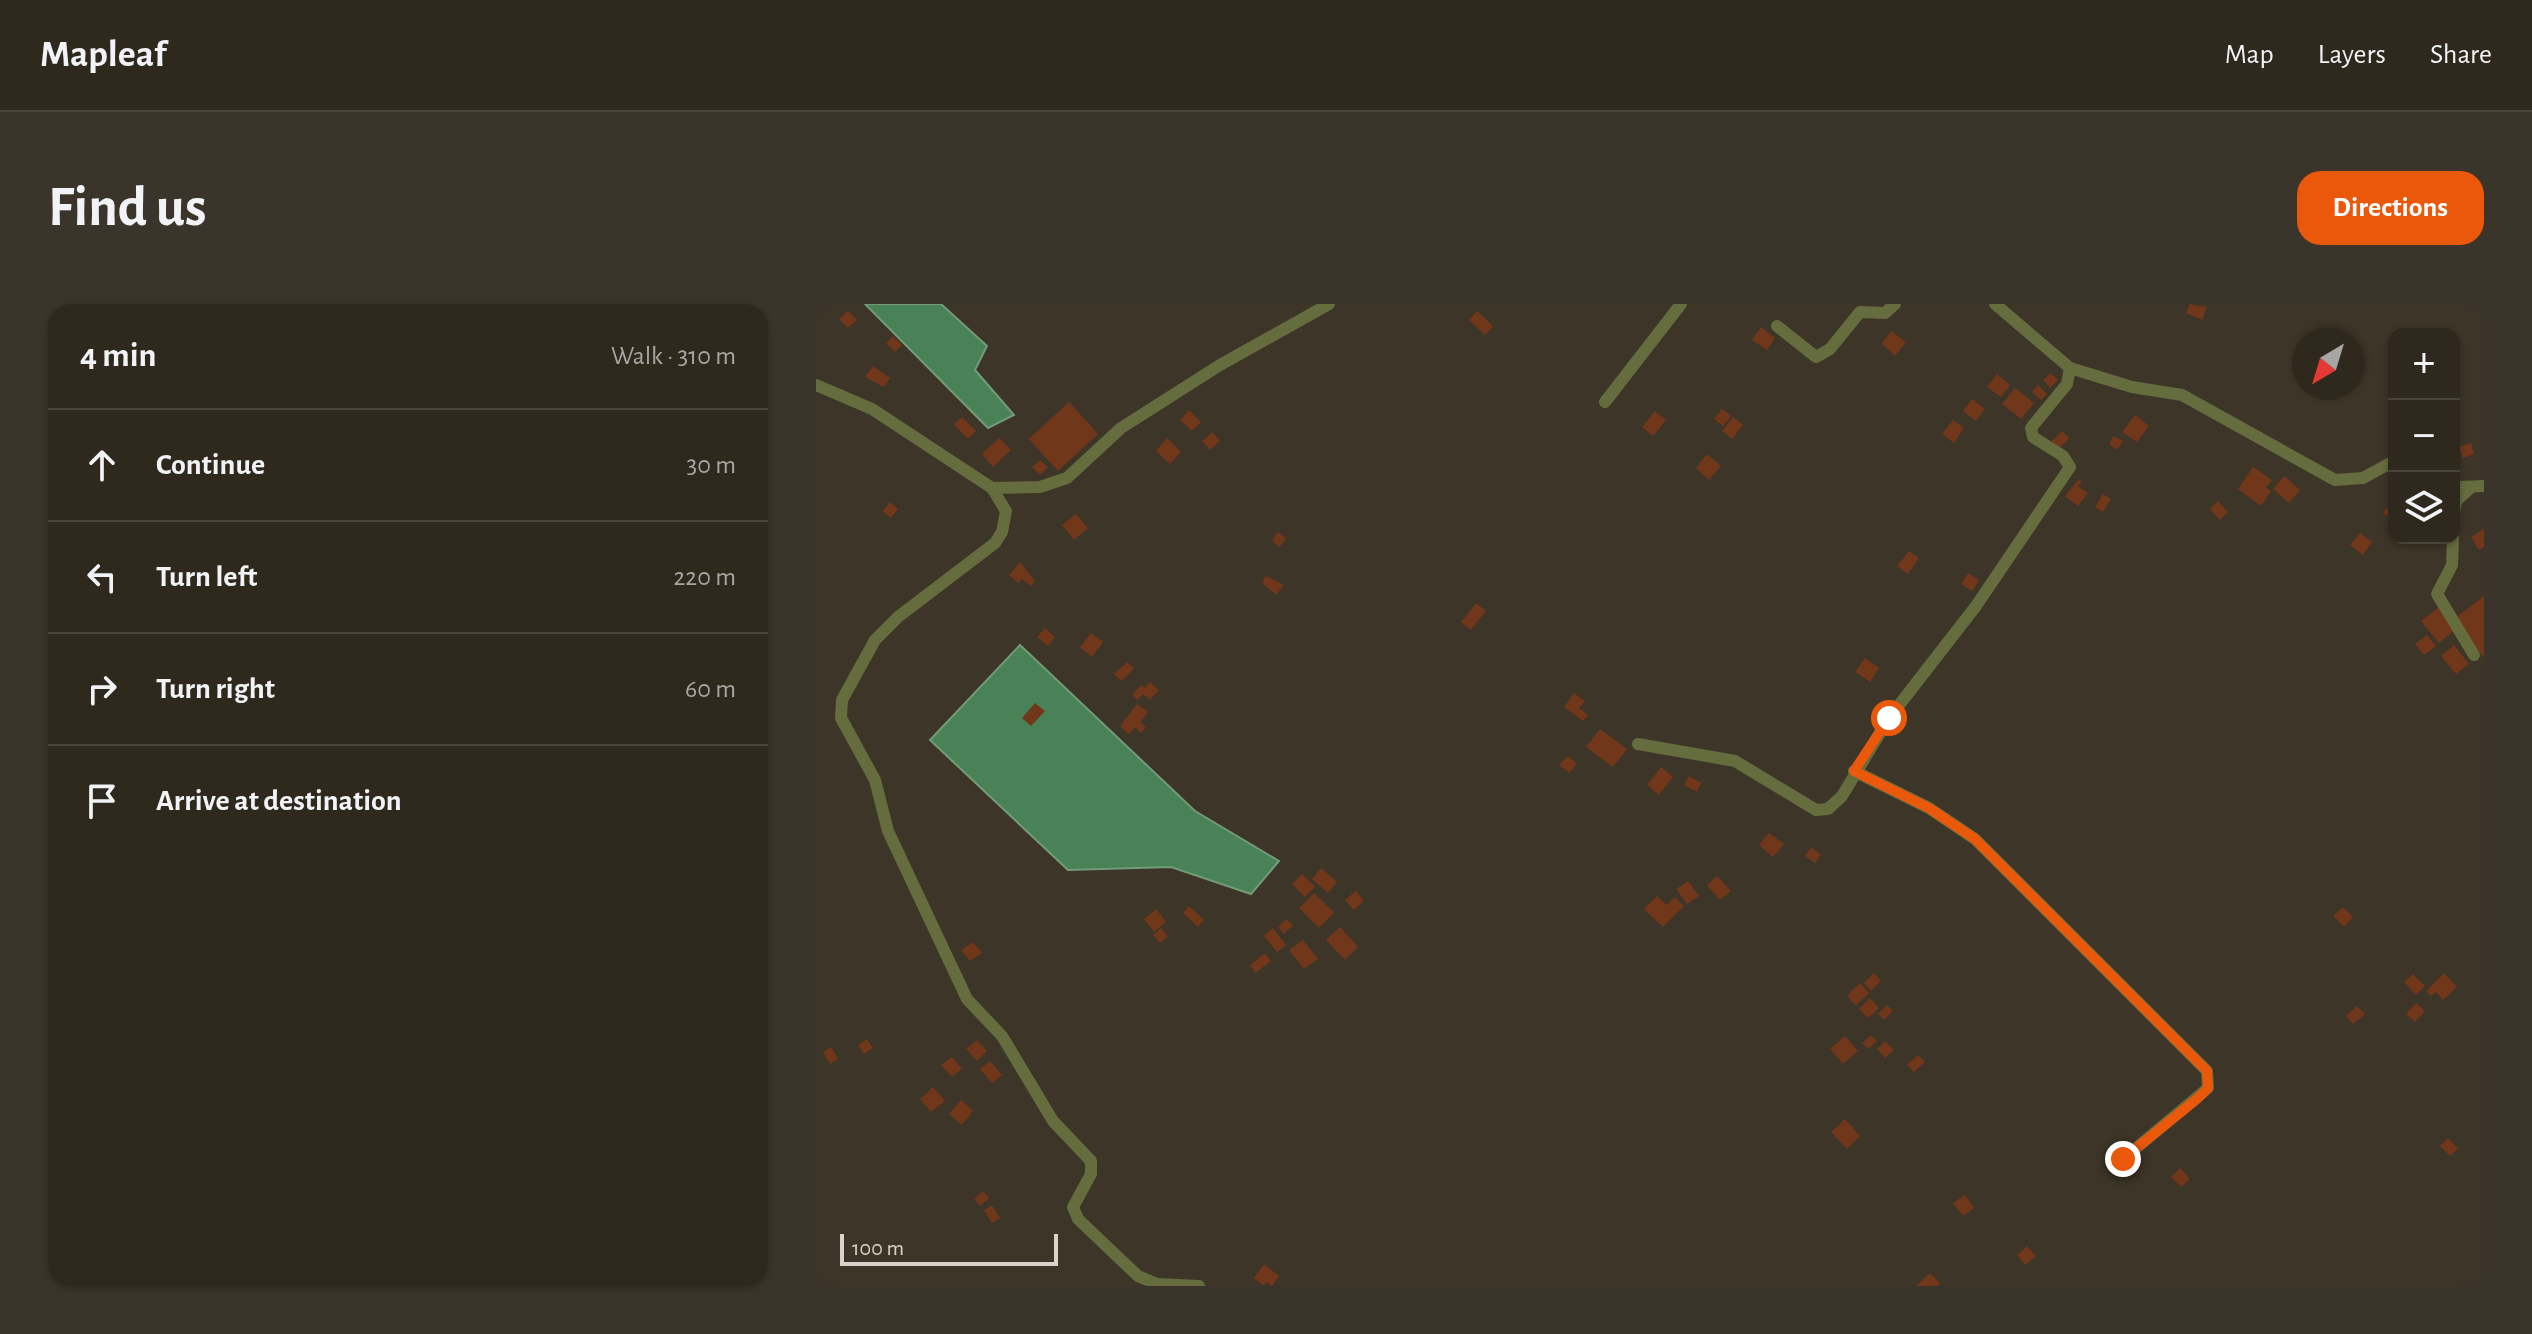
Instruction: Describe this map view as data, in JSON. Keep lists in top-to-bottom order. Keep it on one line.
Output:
{"scale_bar":"100 m","north":"bottom left","page":{"header":"Mapleaf","nav":["Map","Layers","Share"],"buttons":"Directions","title":"Find us","heading":["4 min","Walk · 310 m"],"map_buttons":["+","−"],"list":[["Continue","30 m"],["Turn left","220 m"],["Turn right","60 m"],"Arrive at destination"],"scale":"100 m"}}
